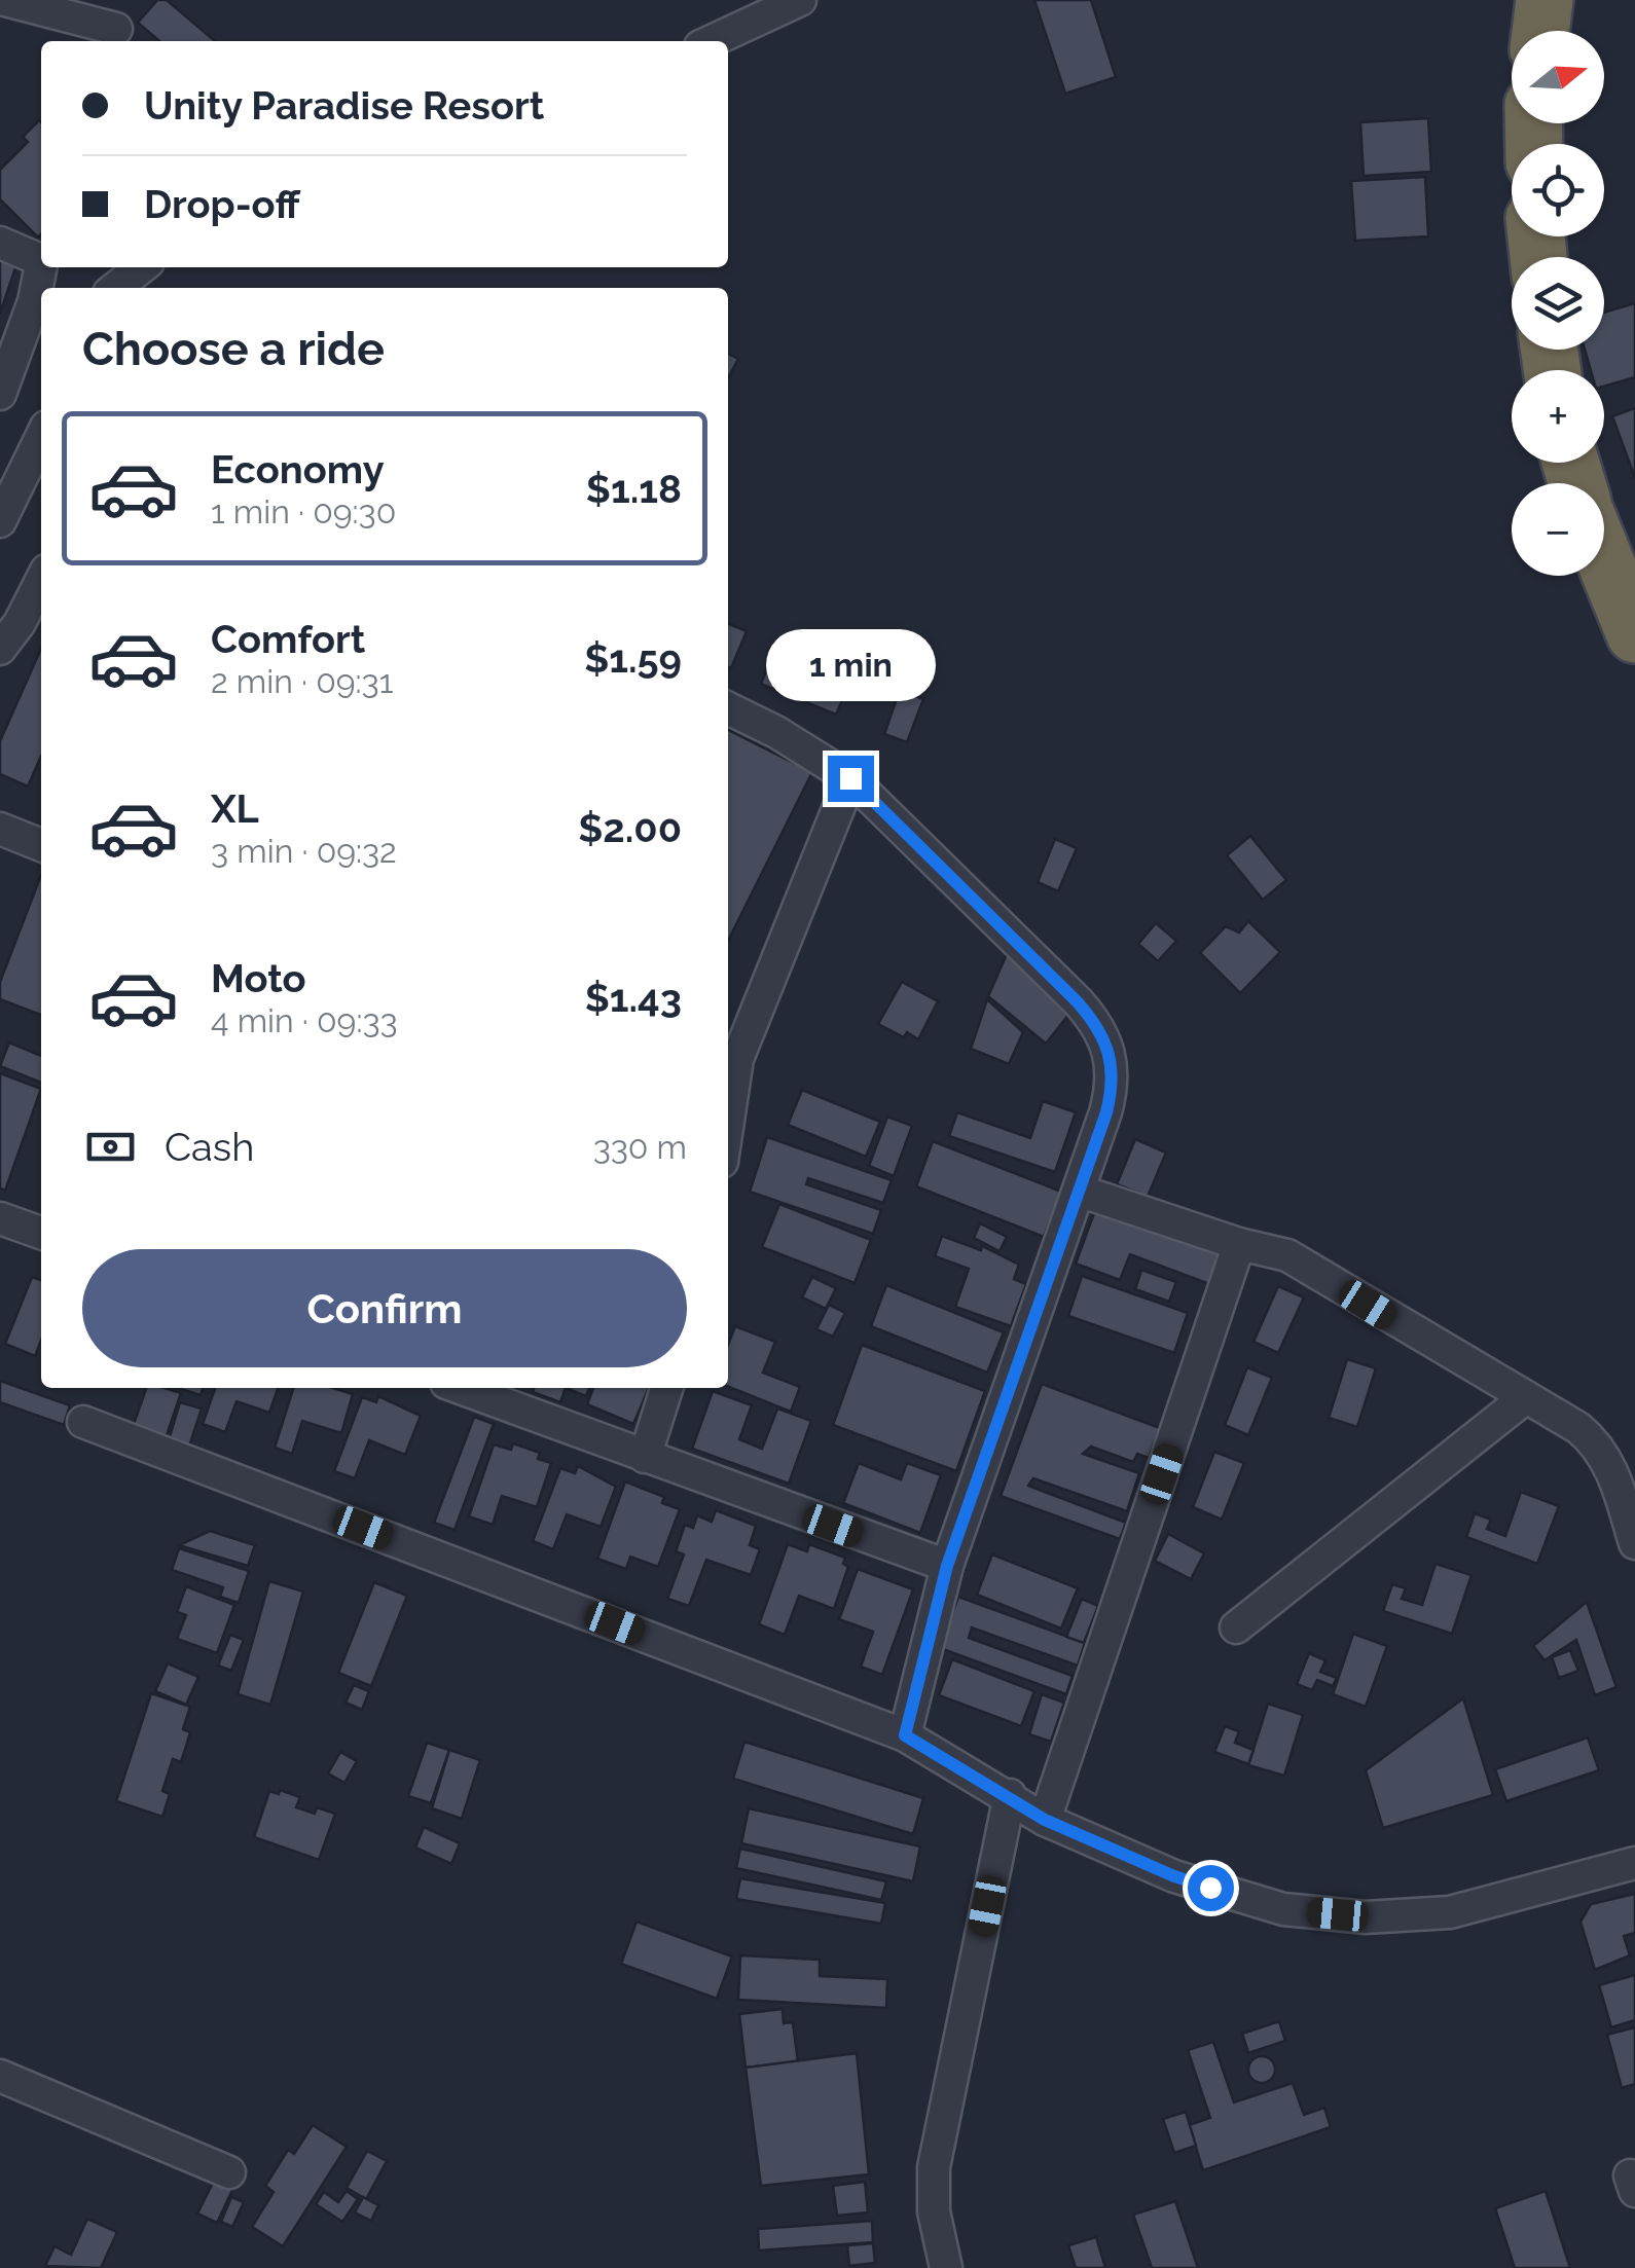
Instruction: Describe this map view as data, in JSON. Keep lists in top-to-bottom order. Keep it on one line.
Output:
{"north":"right","page":{"map_buttons":["+","−"],"banner":["Unity Paradise Resort","Drop-off"],"heading":"Choose a ride","list":[{"name":"Economy","note":"1 min · 09:30","value":"$1.18"},{"name":"Comfort","note":"2 min · 09:31","value":"$1.59"},{"name":"XL","note":"3 min · 09:32","value":"$2.00"},{"name":"Moto","note":"4 min · 09:33","value":"$1.43"}],"bubble":"1 min","pay":["Cash","330 m"],"buttons":"Confirm"}}
